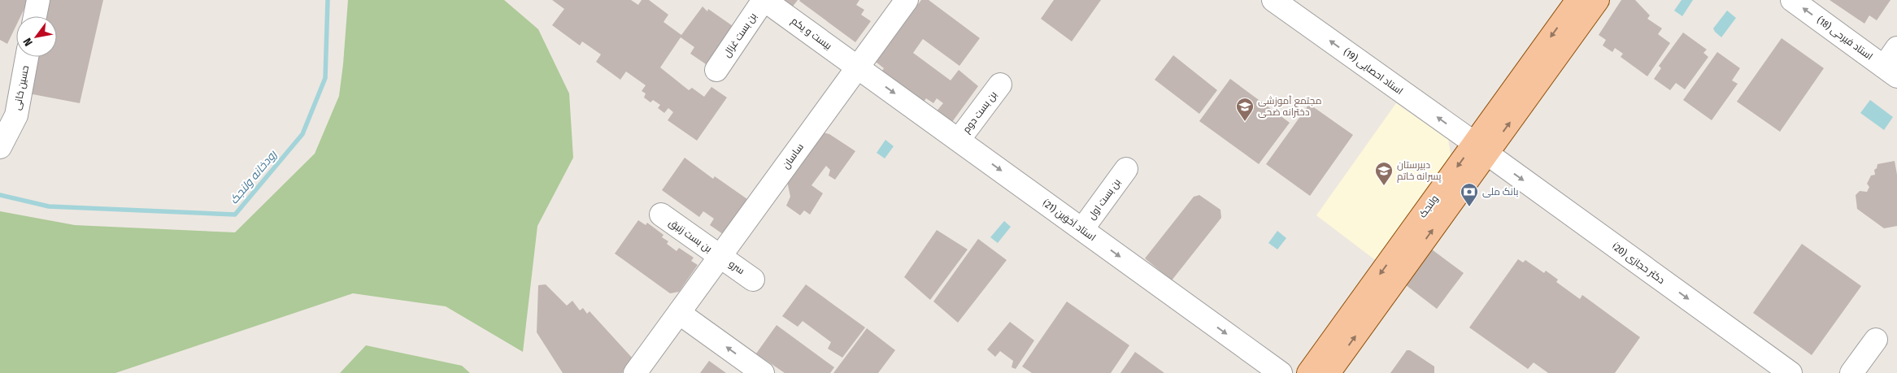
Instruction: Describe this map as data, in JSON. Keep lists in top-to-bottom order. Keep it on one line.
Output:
{"streets":{"main road":["ولنجک"],"street":["بیست و یکم","بن بست غزال","استاد فیرحی (18)","استاد احصایی (19)","حسین خانی","بن بست دوم","ساسان","بن بست اول","استاد اَخوَين (21)","بن بست زنبق","دکتر حجازی (20)","سرو"]},"crossings":[["بیست و یکم","بن بست غزال"],["بیست و یکم","ساسان"],["بیست و یکم","استاد اَخوَين (21)"],["استاد احصایی (19)","ولنجک"],["استاد احصایی (19)","دکتر حجازی (20)"],["بن بست دوم","استاد اَخوَين (21)"],["ساسان","استاد اَخوَين (21)"],["ساسان","بن بست زنبق"],["ساسان","سرو"],["بن بست اول","استاد اَخوَين (21)"],["ولنجک","دکتر حجازی (20)"],["بن بست زنبق","سرو"]],"one_way":["استاد فیرحی (18)","استاد احصایی (19)","استاد اَخوَين (21)","دکتر حجازی (20)"],"water":["رودخانه ولنجک"],"places":{"school or university":["مجتمع آموزشی دخترانه ضحی","دبیرستان پسرانه خاتم"],"bank":["بانک ملی"]},"north":"bottom left"}
